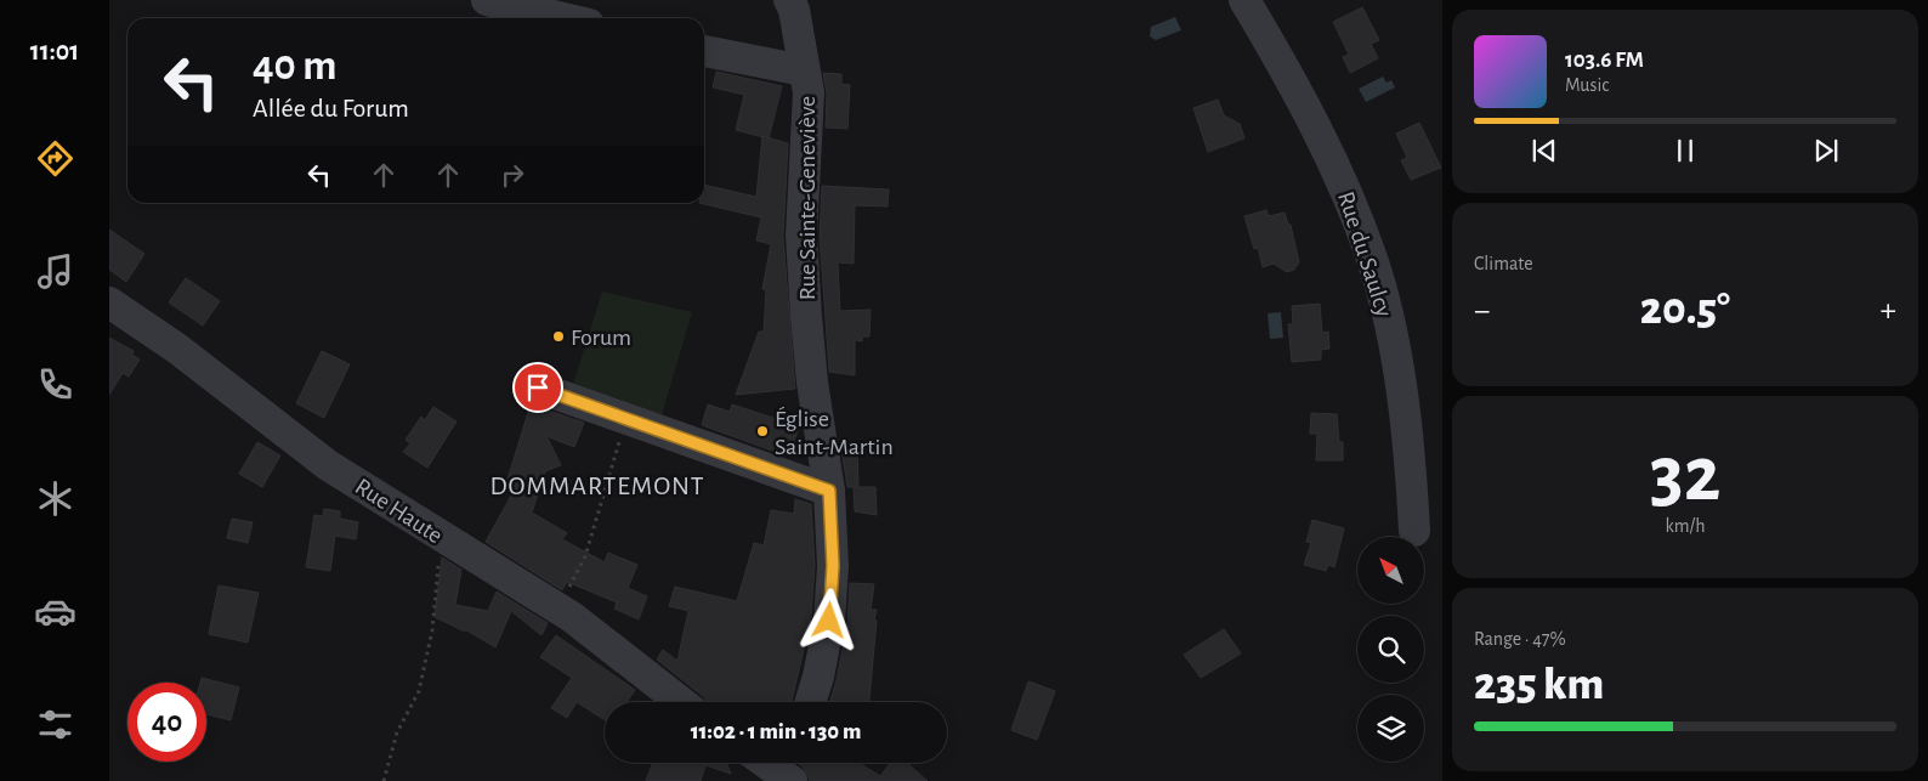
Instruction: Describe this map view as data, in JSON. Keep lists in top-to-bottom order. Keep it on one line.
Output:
{"streets":{"street":["Rue Sainte-Geneviève","Rue du Saulcy","Rue Haute"]},"districts":["DOMMARTEMONT"],"places":["Forum","Église Saint-Martin"],"north":"top left","page":{"tabs":"11:01","turn":["40 m","Allée du Forum"],"song":["103.6 FM","Music"],"tile":["Climate",["32","km/h"],["Range · 47%","235 km"]],"heat":["−","20.5°","+"],"limit":"40","trip":"11:02 · 1 min · 130 m"}}
